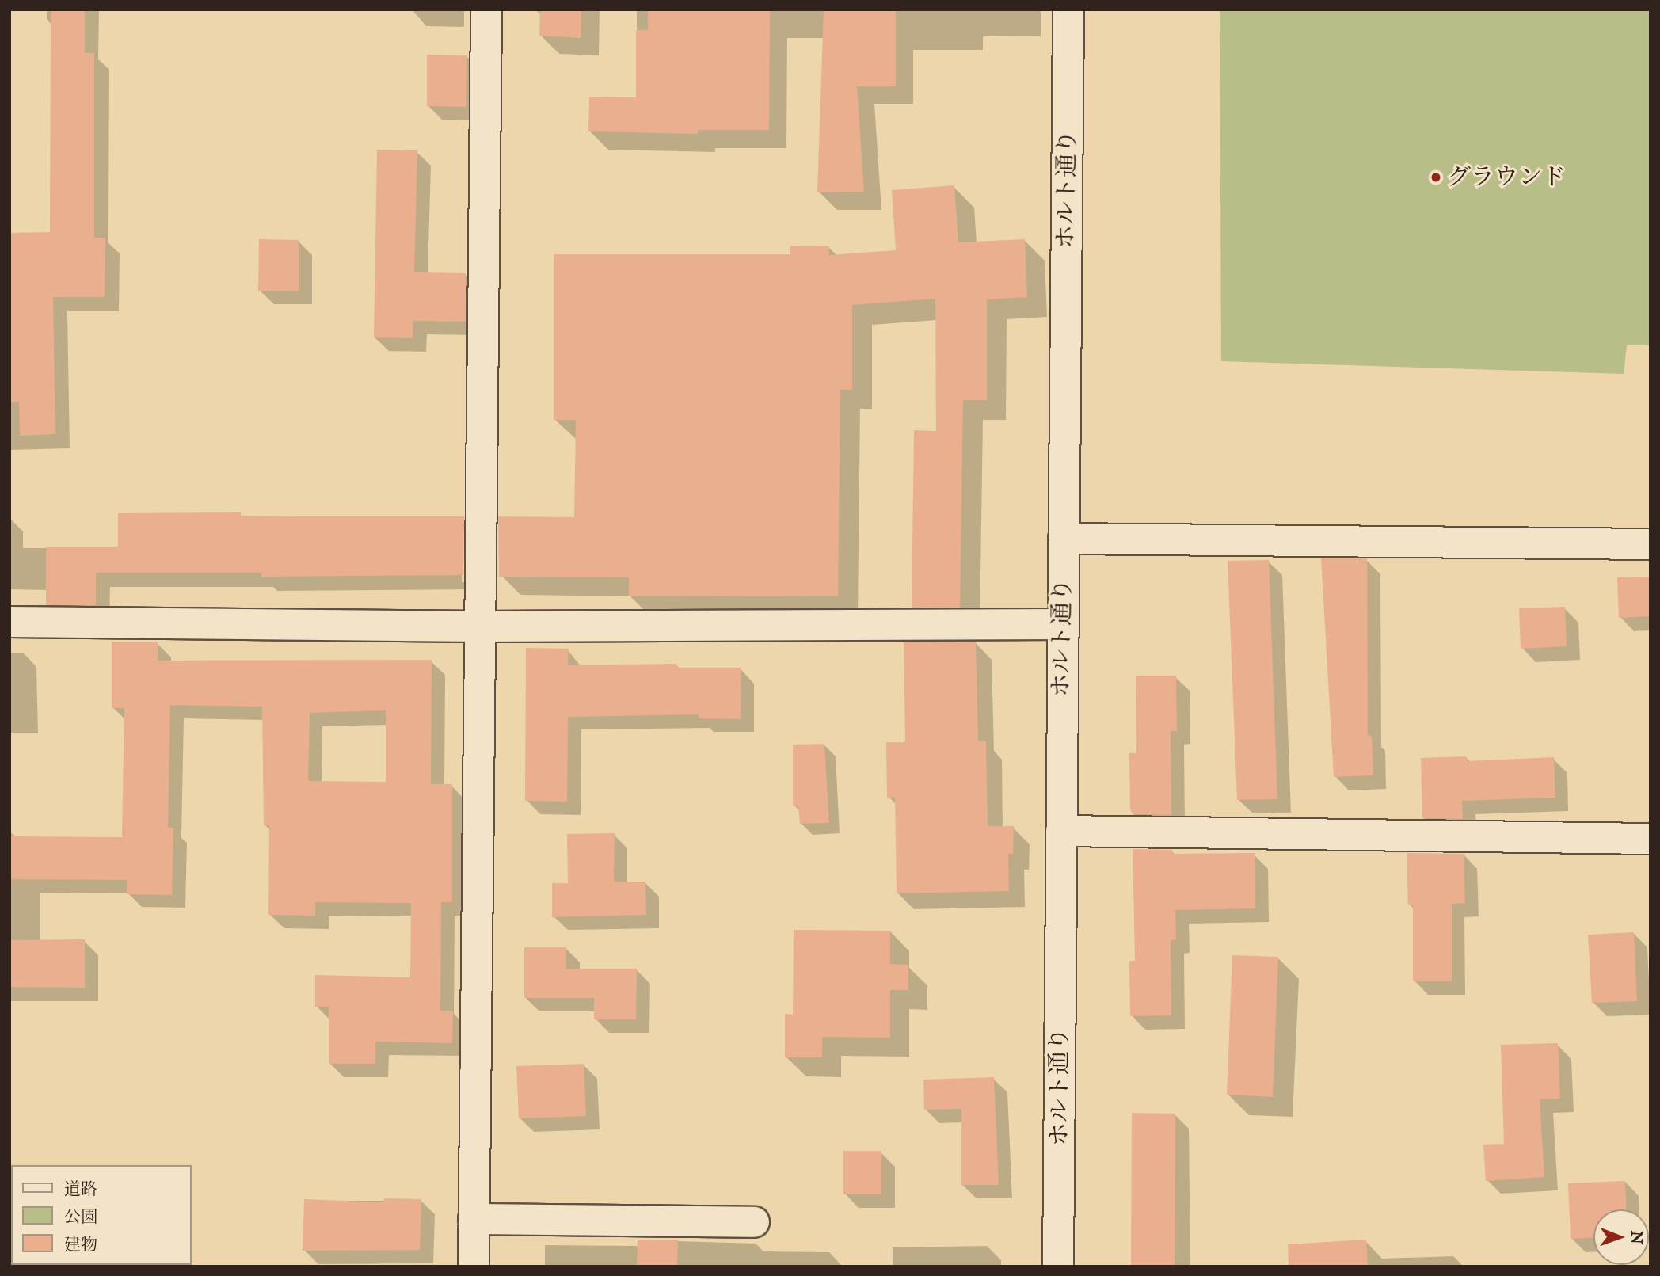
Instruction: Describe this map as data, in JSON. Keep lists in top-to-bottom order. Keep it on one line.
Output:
{"streets":{"street":["ホルト通り"]},"places":["グラウンド"],"legend":["道路","公園","建物"],"north":"right"}
